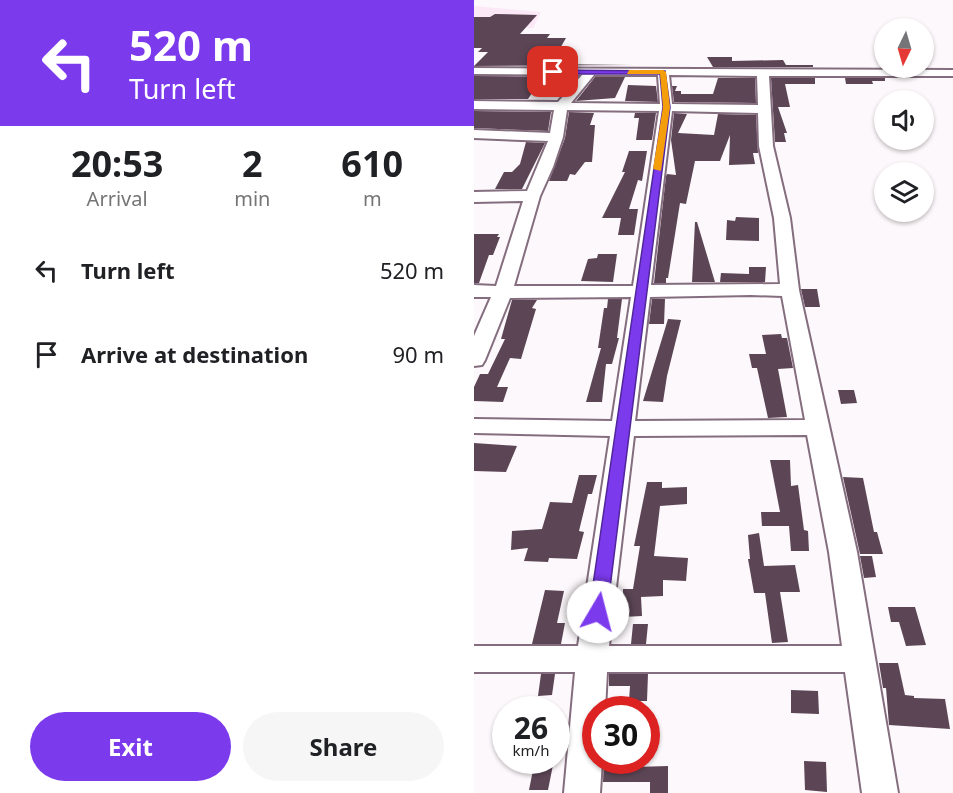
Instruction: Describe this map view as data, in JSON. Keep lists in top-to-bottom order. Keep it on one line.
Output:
{"north":"bottom","page":{"turn":["520 m","Turn left"],"eta":["20:53","Arrival","2","min","610","m"],"list":[{"name":"Turn left","value":"520 m"},{"name":"Arrive at destination","value":"90 m"}],"speed":"26 km/h","limit":"30","buttons":["Exit","Share"]}}
